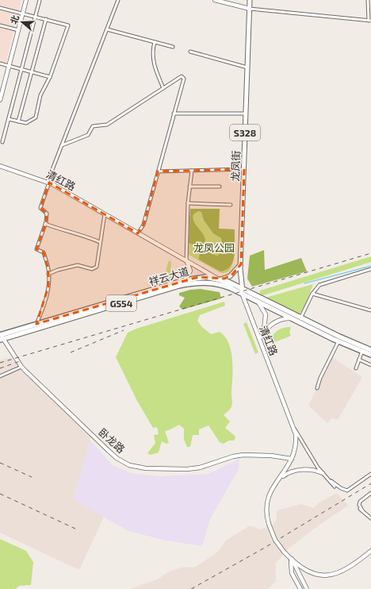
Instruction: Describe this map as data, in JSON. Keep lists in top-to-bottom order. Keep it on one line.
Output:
{"streets":{"highway":["祥云大道","G554"],"main road":["S328","龙凤街","清红路","卧龙路"]},"crossings":[["龙凤街","清红路"],["龙凤街","祥云大道"],["清红路","祥云大道"],["清红路","卧龙路"],["祥云大道","卧龙路"]],"parks":["龙凤公园"],"north":"left"}
